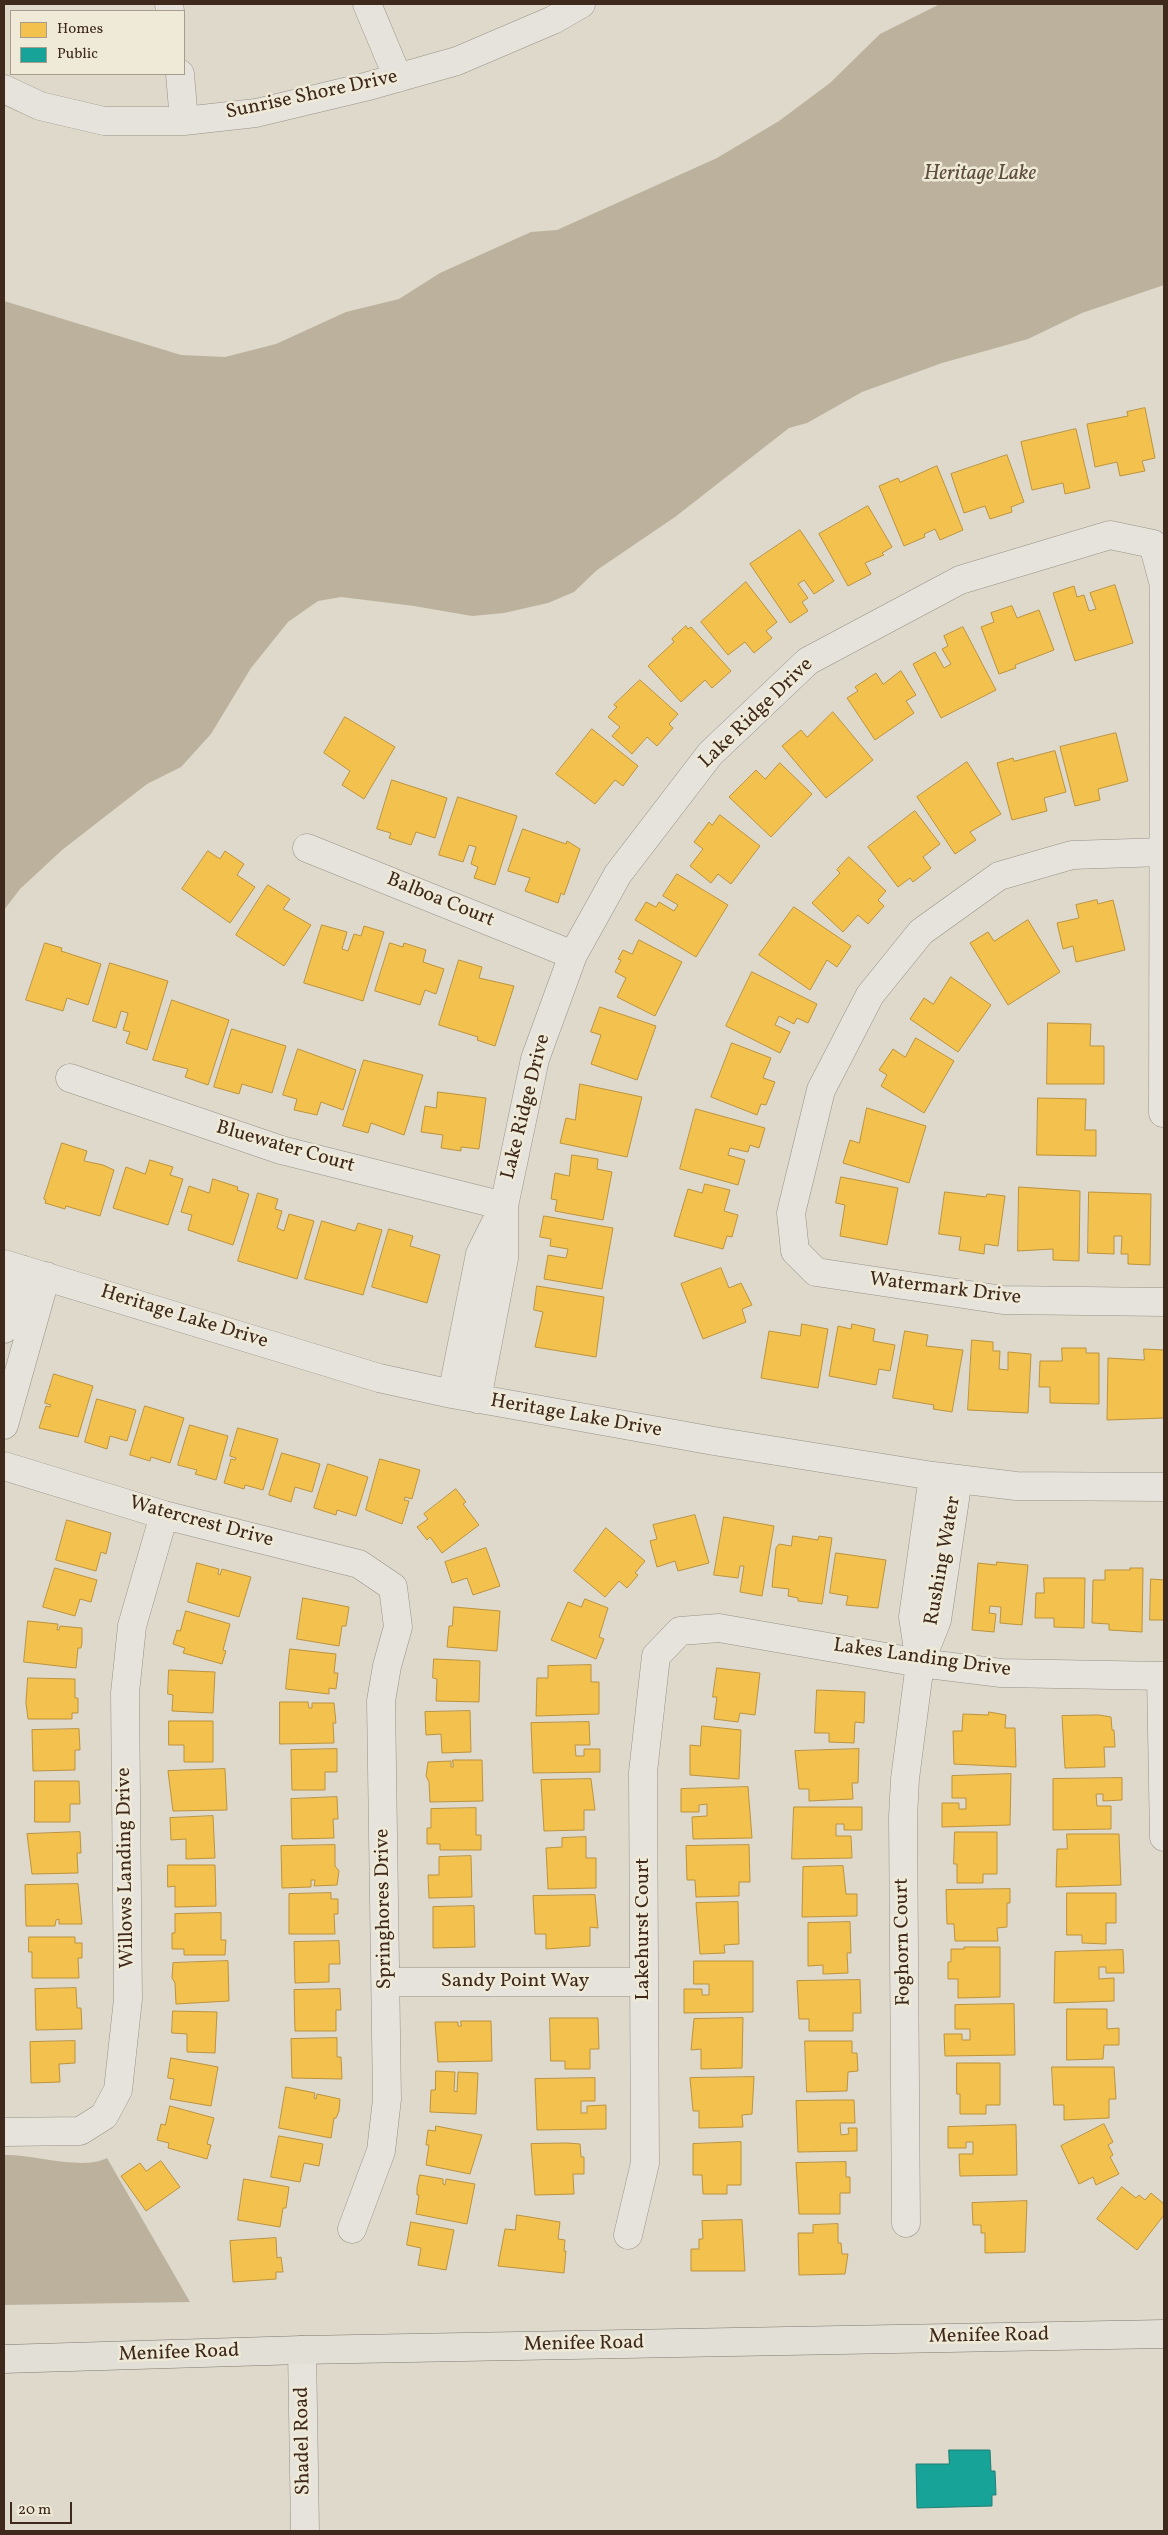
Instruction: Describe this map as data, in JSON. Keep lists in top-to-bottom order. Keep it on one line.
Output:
{"streets":{"main road":["Menifee Road"],"street":["Sunrise Shore Drive","Lake Ridge Drive","Balboa Court","Bluewater Court","Watermark Drive","Heritage Lake Drive","Watercrest Drive","Rushing Water","Lakes Landing Drive","Willows Landing Drive","Springhores Drive","Lakehurst Court","Foghorn Court","Sandy Point Way","Shadel Road"]},"crossings":[["Lake Ridge Drive","Balboa Court"],["Lake Ridge Drive","Bluewater Court"],["Lake Ridge Drive","Watermark Drive"],["Lake Ridge Drive","Heritage Lake Drive"],["Heritage Lake Drive","Rushing Water"],["Watercrest Drive","Willows Landing Drive"],["Watercrest Drive","Springhores Drive"],["Rushing Water","Lakes Landing Drive"],["Rushing Water","Foghorn Court"],["Lakes Landing Drive","Lakehurst Court"],["Lakes Landing Drive","Foghorn Court"],["Springhores Drive","Sandy Point Way"],["Lakehurst Court","Sandy Point Way"],["Menifee Road","Shadel Road"]],"water":["Heritage Lake"],"legend":["Homes","Public"],"scale_bar":"20 m"}
